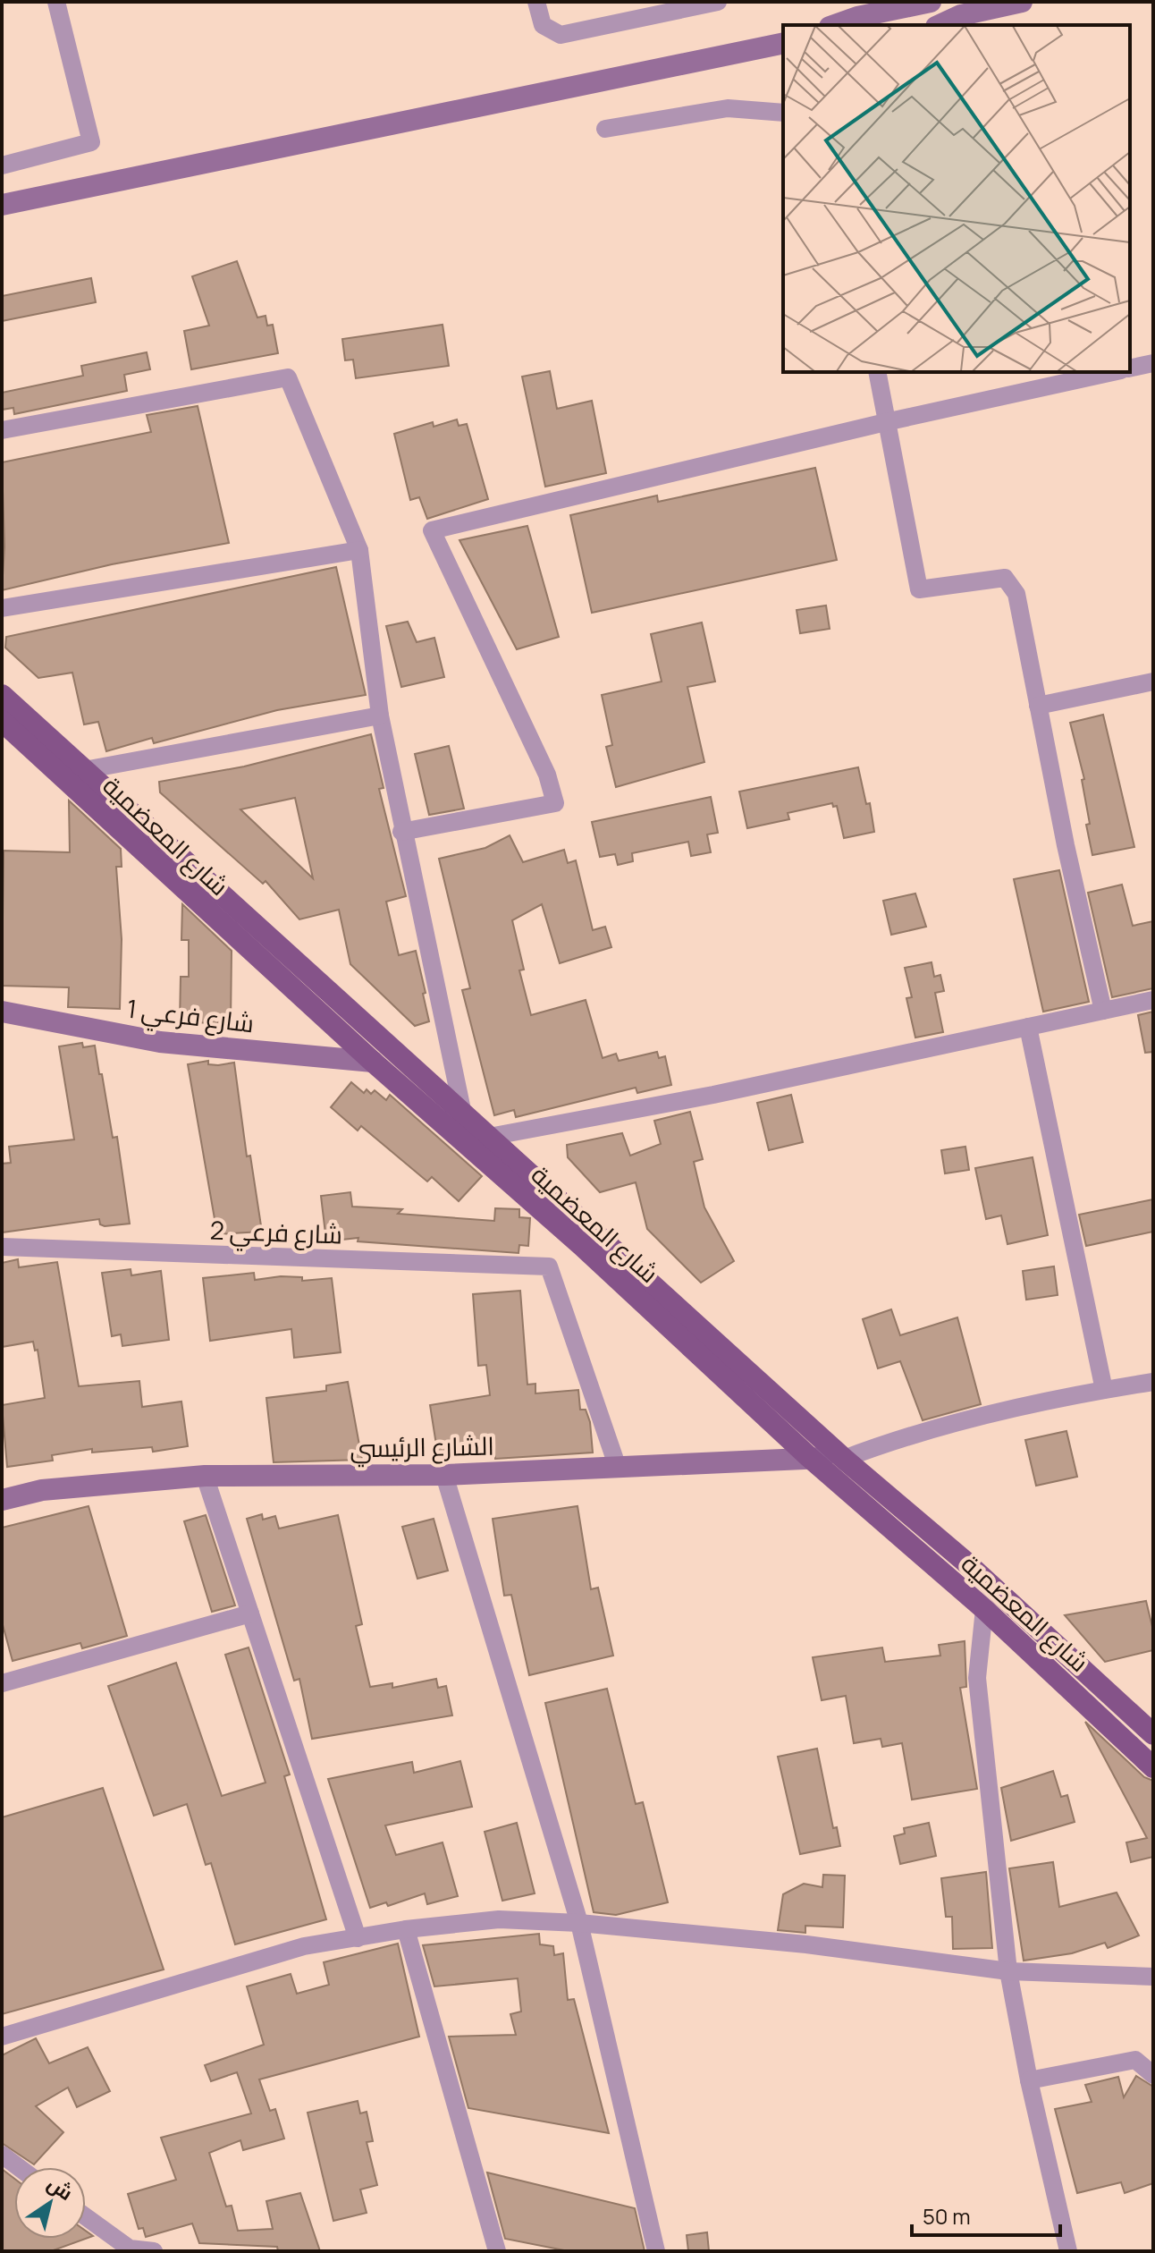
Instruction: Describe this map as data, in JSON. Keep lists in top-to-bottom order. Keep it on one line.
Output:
{"streets":{"main road":["شارع المعضمية"],"street":["شارع فرعي 1","شارع فرعي 2","الشارع الرئيسي"]},"crossings":[["شارع المعضمية","شارع فرعي 1"],["شارع المعضمية","الشارع الرئيسي"],["شارع فرعي 2","الشارع الرئيسي"]],"scale_bar":"50 m","north":"top right"}
